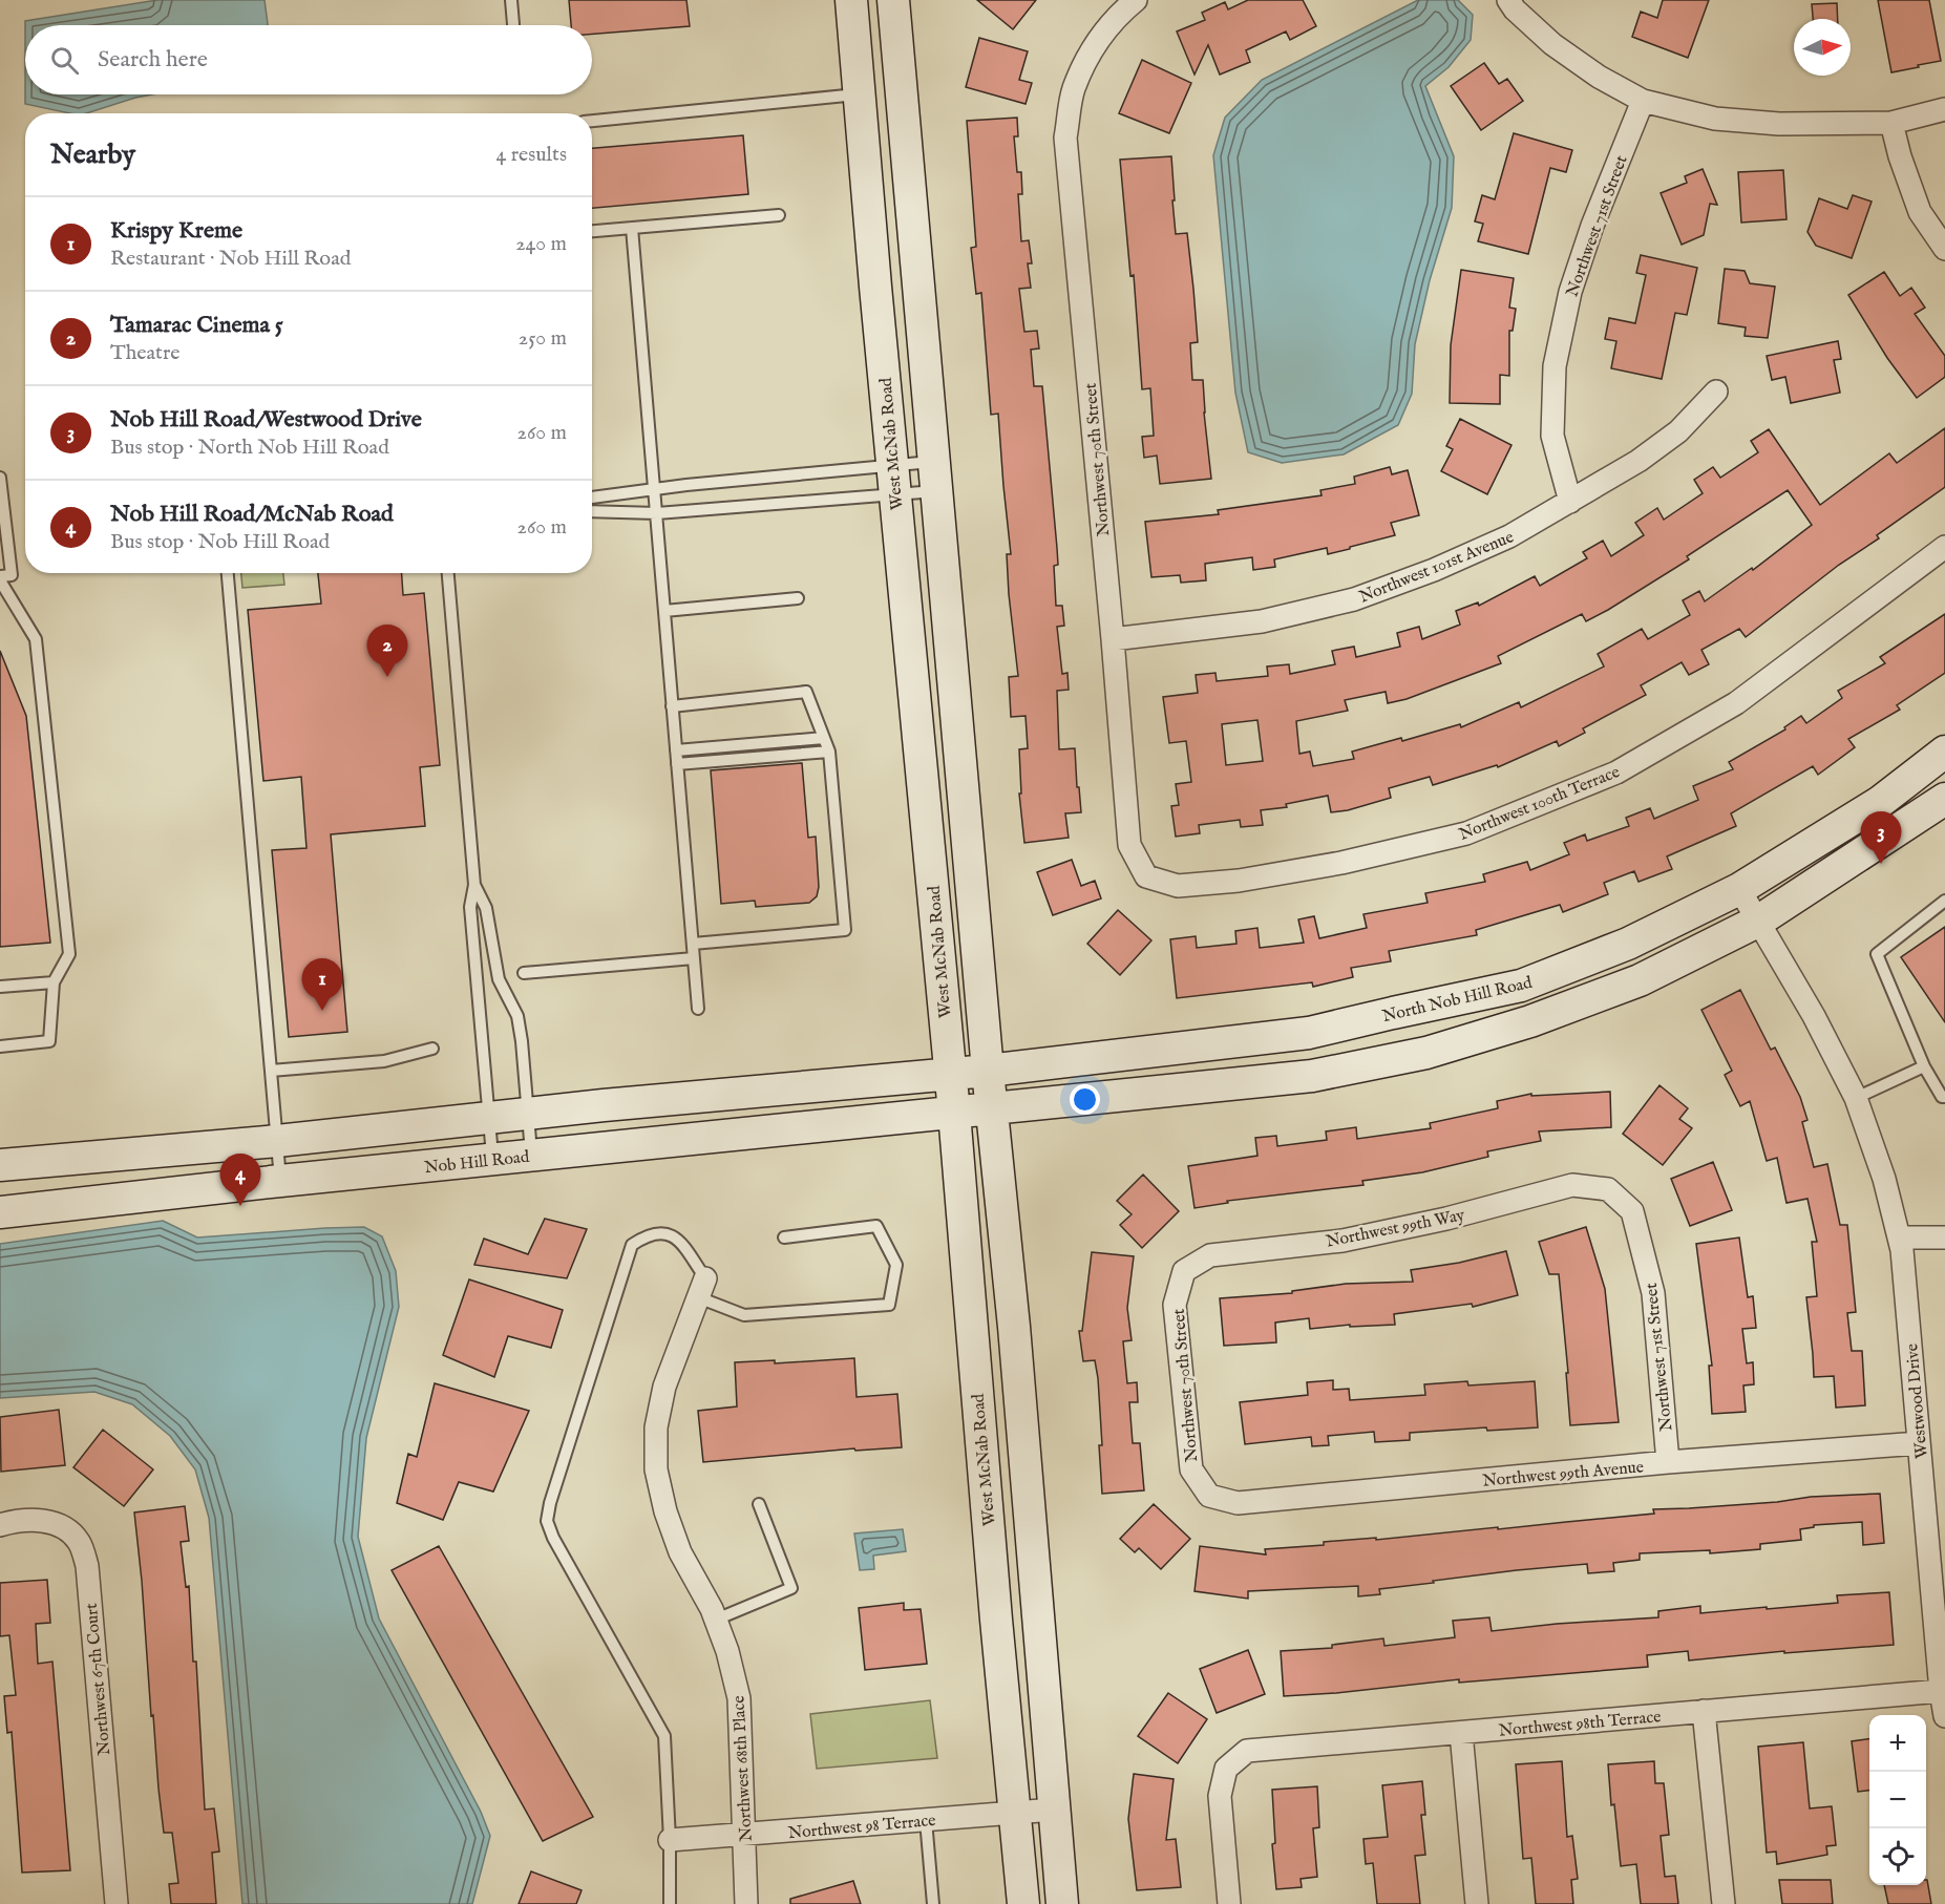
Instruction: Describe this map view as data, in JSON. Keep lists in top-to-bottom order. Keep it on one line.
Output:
{"streets":{"main road":["West McNab Road","North Nob Hill Road","Nob Hill Road"],"street":["Northwest 71st Street","Northwest 70th Street","Northwest 101st Avenue","Northwest 100th Terrace","Northwest 99th Way","Westwood Drive","Northwest 99th Avenue","Northwest 67th Court","Northwest 98th Terrace","Northwest 68th Place","Northwest 98 Terrace"]},"crossings":[["Northwest 71st Street","Northwest 101st Avenue"],["Northwest 71st Street","Northwest 99th Way"],["Northwest 71st Street","Northwest 99th Avenue"],["West McNab Road","North Nob Hill Road"],["West McNab Road","Nob Hill Road"],["West McNab Road","Northwest 98 Terrace"],["Northwest 70th Street","Northwest 101st Avenue"],["Northwest 70th Street","Northwest 100th Terrace"],["Northwest 70th Street","Northwest 99th Way"],["Northwest 70th Street","Northwest 99th Avenue"],["North Nob Hill Road","Westwood Drive"],["Westwood Drive","Northwest 99th Avenue"],["Westwood Drive","Northwest 98th Terrace"],["Northwest 68th Place","Northwest 98 Terrace"]],"north":"right","page":{"search":"Search here","heading":["Nearby","4 results"],"list":[{"mark":"1","name":"Krispy Kreme","note":"Restaurant · Nob Hill Road","value":"240 m"},{"mark":"2","name":"Tamarac Cinema 5","note":"Theatre","value":"250 m"},{"mark":"3","name":"Nob Hill Road/Westwood Drive","note":"Bus stop · North Nob Hill Road","value":"260 m"},{"mark":"4","name":"Nob Hill Road/McNab Road","note":"Bus stop · Nob Hill Road","value":"260 m"}],"pins":["2","3","1","4"],"map_buttons":["+","−"]}}
